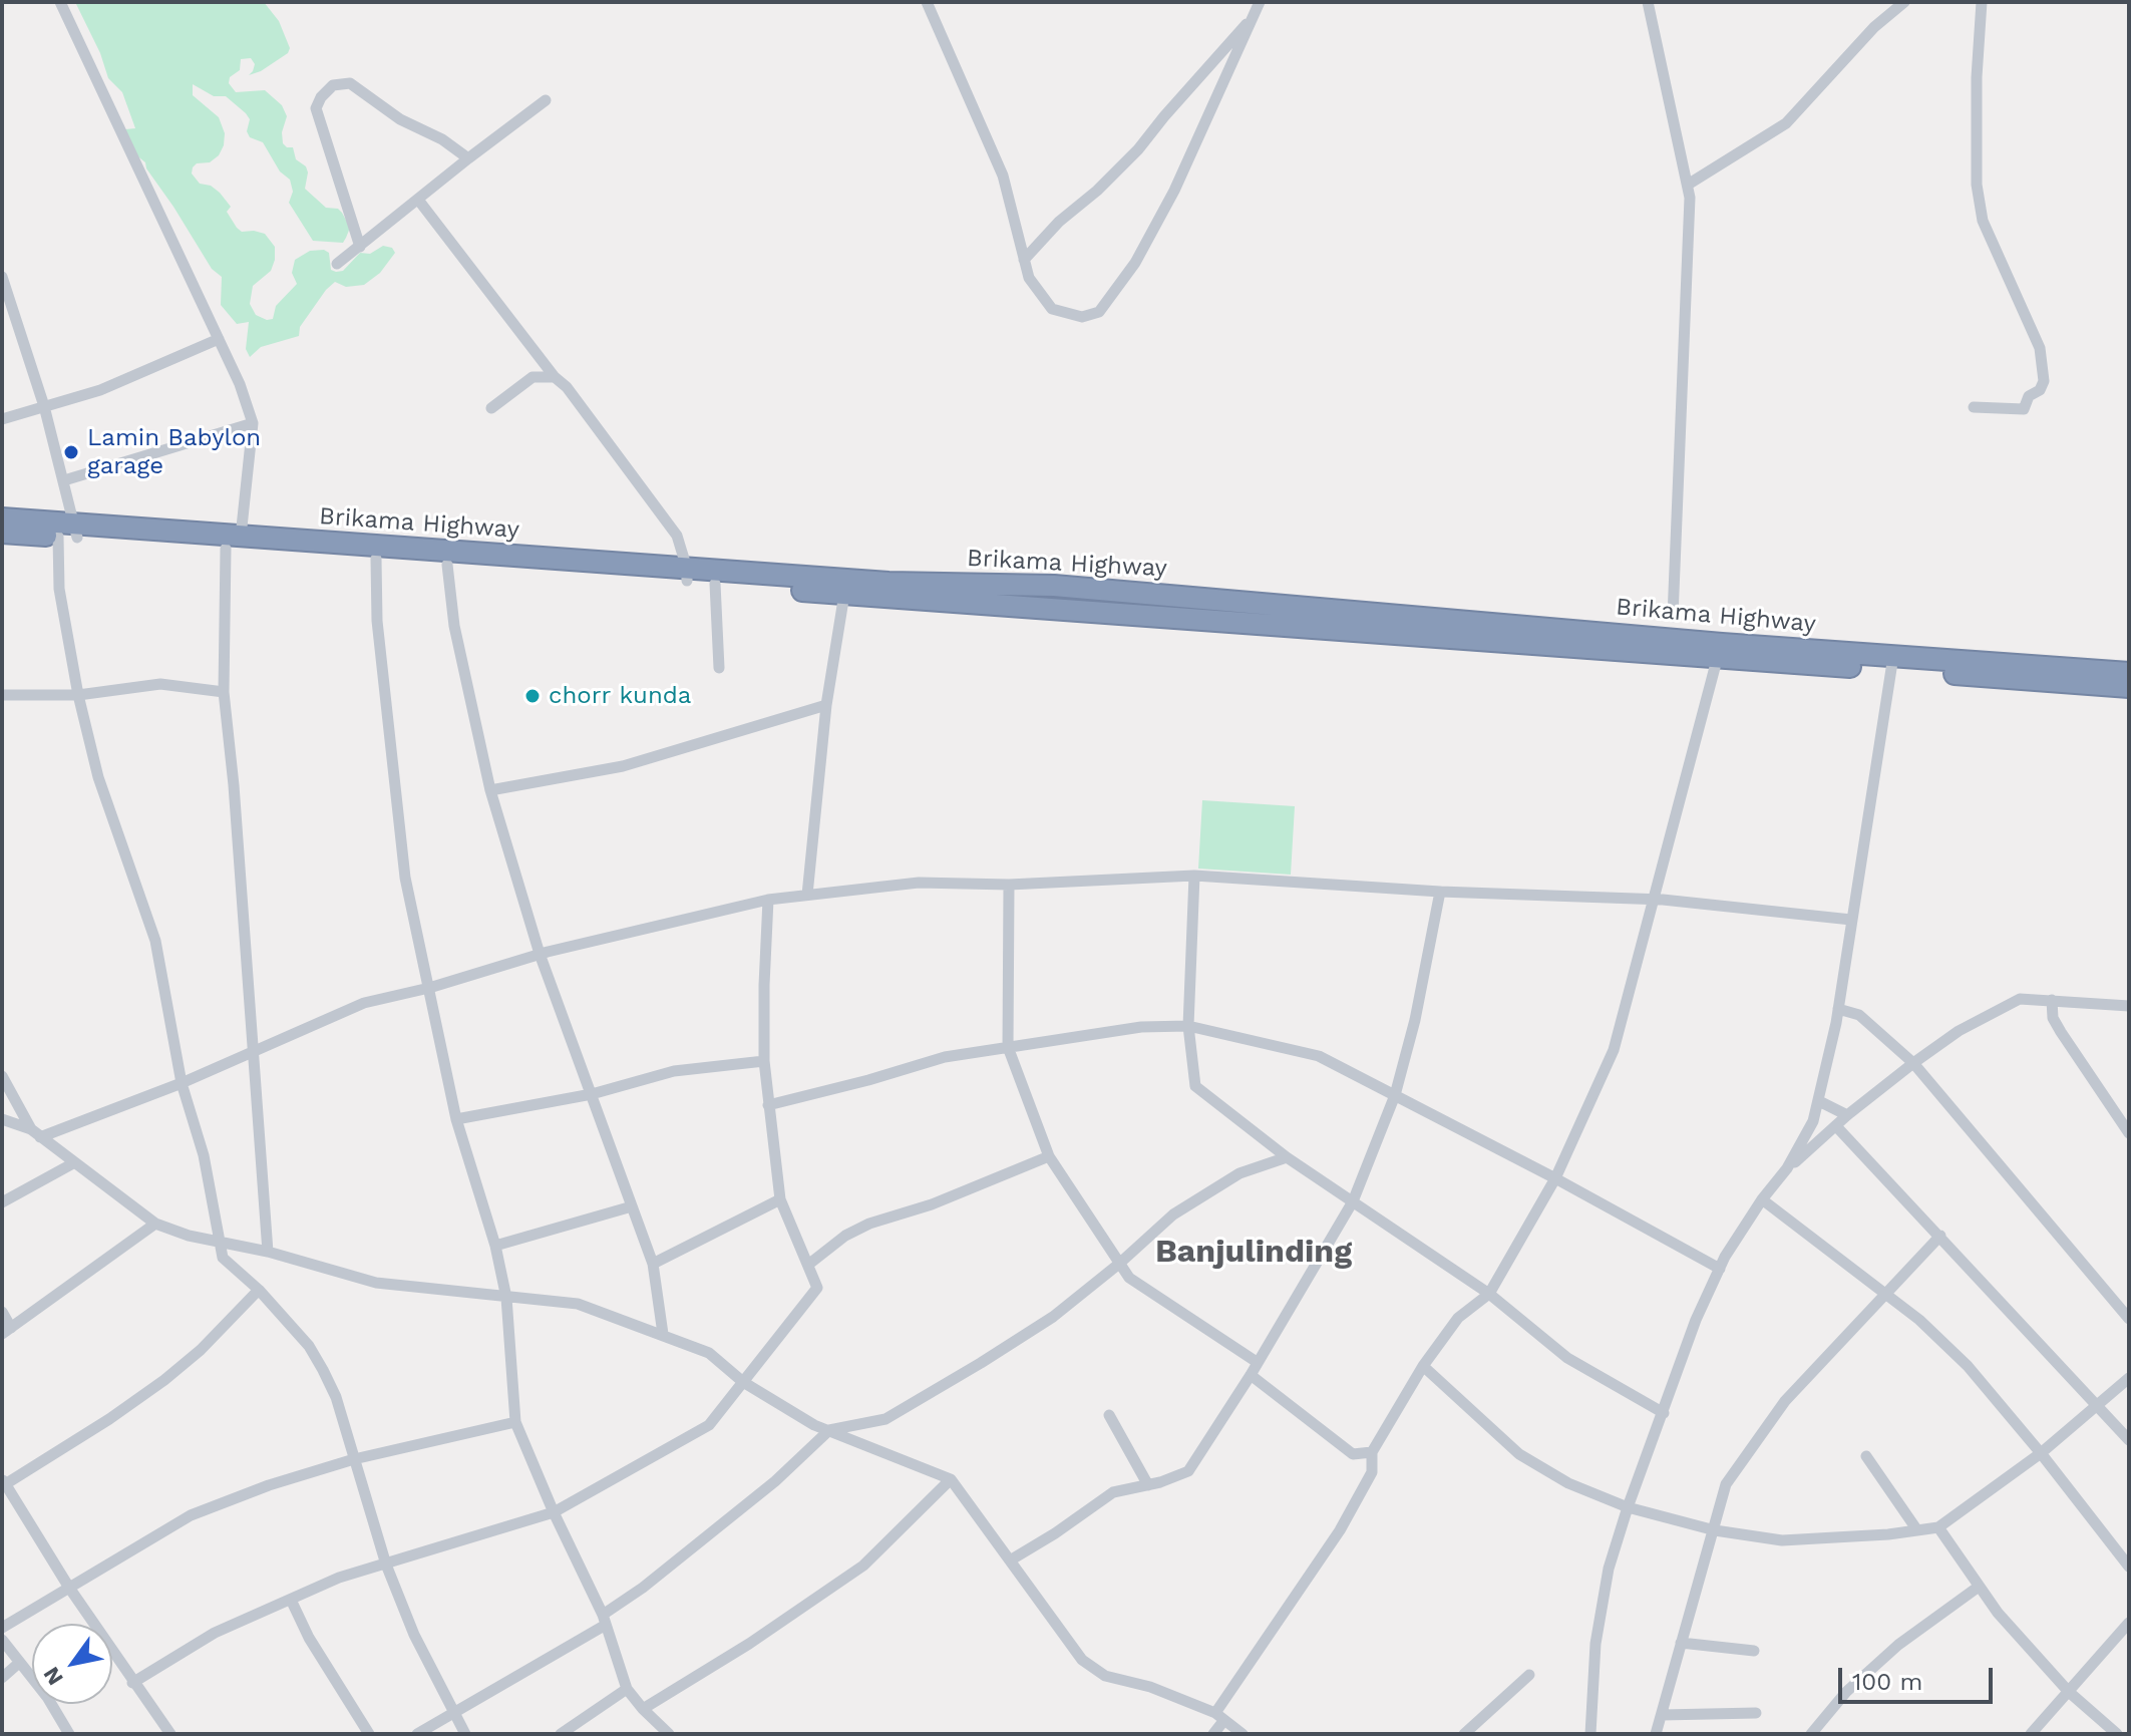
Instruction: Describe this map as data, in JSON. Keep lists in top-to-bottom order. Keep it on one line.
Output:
{"streets":{"highway":["Brikama Highway"]},"districts":["Banjulinding"],"places":["Lamin Babylon garage","chorr kunda"],"scale_bar":"100 m","north":"bottom left"}
